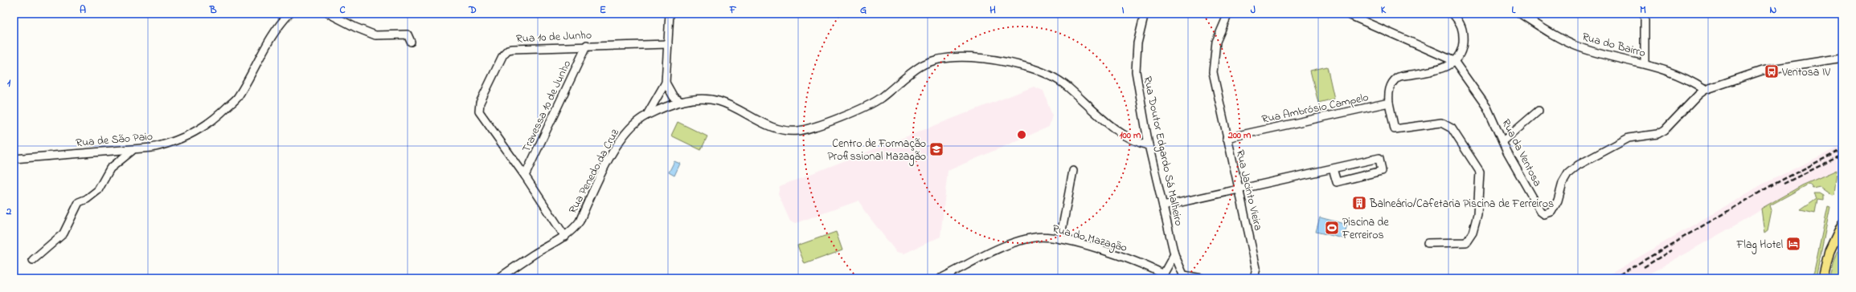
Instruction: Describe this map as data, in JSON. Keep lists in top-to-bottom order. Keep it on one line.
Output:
{"streets":{"street":["Rua 10 de Junho","Rua do Bairro","Travessa 10 de Junho","Rua Ambrósio Campelo","Rua de São Paio","Rua Doutor Edgardo Sá Malheiro","Rua da Ventosa","Rua Penedo da Cruz","Rua Jacinto Vieira","Rua do Mazagão"]},"crossings":[["Rua 10 de Junho","Travessa 10 de Junho"],["Rua 10 de Junho","Rua Penedo da Cruz"],["Rua do Bairro","Rua da Ventosa"],["Rua Ambrósio Campelo","Rua Jacinto Vieira"],["Rua Doutor Edgardo Sá Malheiro","Rua Penedo da Cruz"]],"places":{"bus stop":["Ventosa IV"],"school or university":["Centro de Formação Profissional Mazagão"],"building":["Balneário/Cafetaria Piscina de Ferreiros"],"sports":["Piscina de Ferreiros"],"hotel":["Flag Hotel"]},"grid":{"columns":["A","B","C","D","E","F","G","H","I","J","K","L","M","N"],"rows":["1","2"]},"rings":["100 m","200 m"]}
